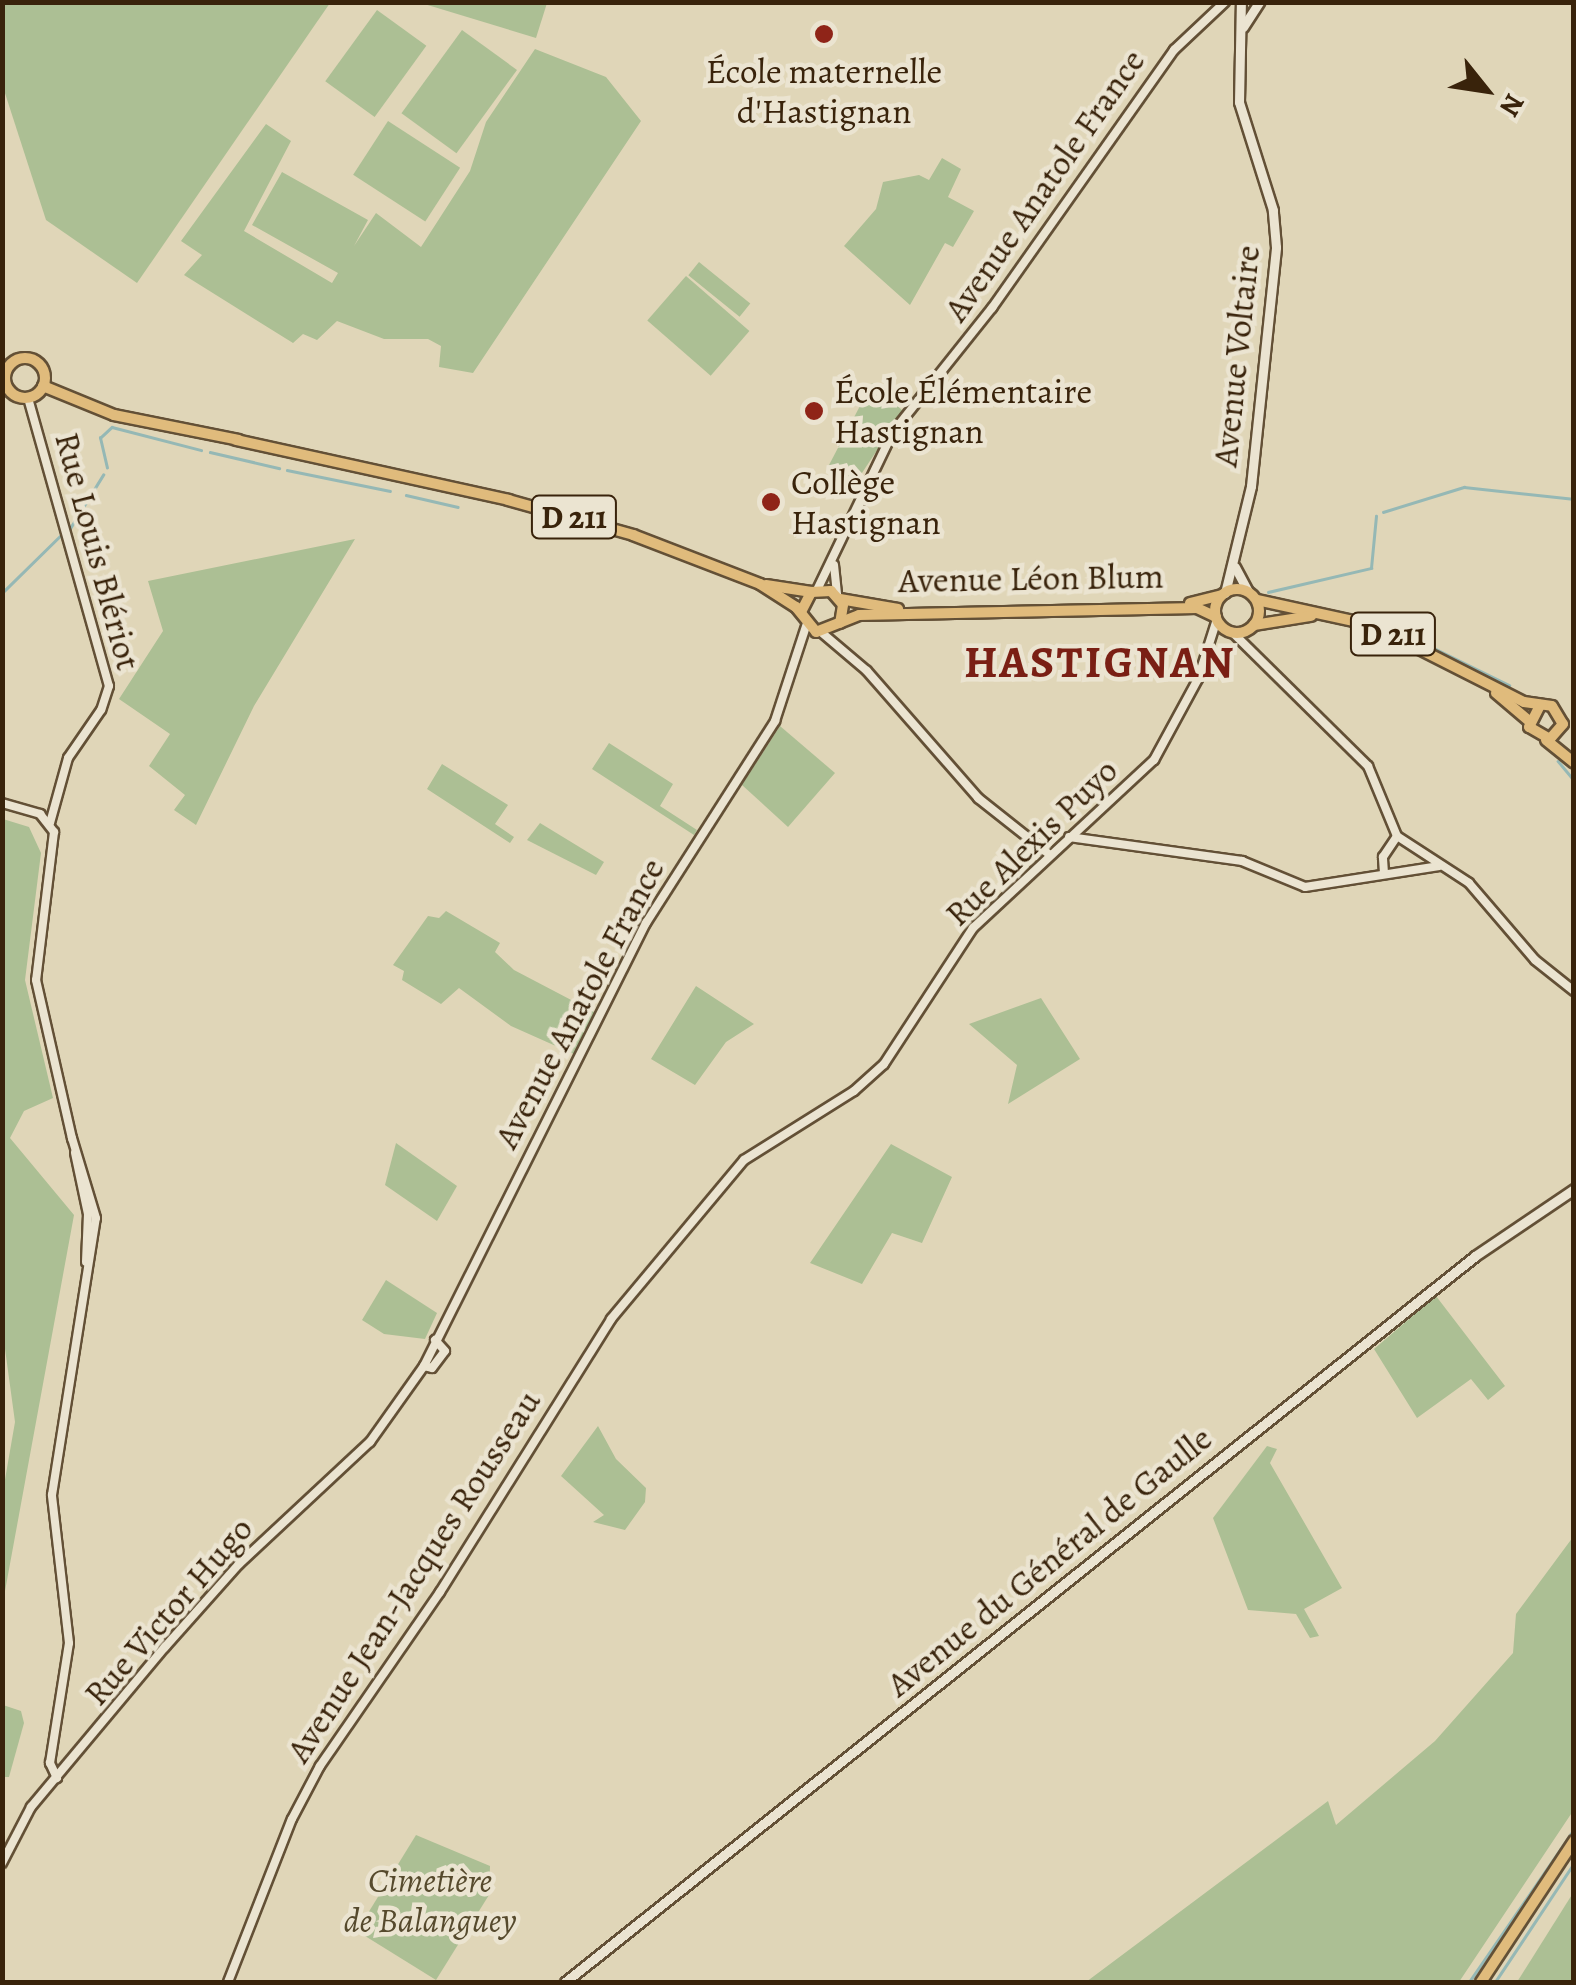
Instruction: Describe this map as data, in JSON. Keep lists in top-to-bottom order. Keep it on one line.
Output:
{"streets":{"main road":["Avenue Voltaire","D 211","Avenue Léon Blum","Avenue du Général de Gaulle"],"street":["Avenue Anatole France","Rue Louis Blériot","Rue Alexis Puyo","Avenue Jean-Jacques Rousseau","Rue Victor Hugo"]},"crossings":[["Avenue Anatole France","D 211"],["Avenue Anatole France","Avenue Léon Blum"],["Avenue Anatole France","Rue Victor Hugo"],["Avenue Voltaire","D 211"],["Avenue Voltaire","Avenue Léon Blum"],["Avenue Voltaire","Rue Alexis Puyo"],["D 211","Rue Louis Blériot"],["D 211","Avenue Léon Blum"],["D 211","Rue Alexis Puyo"],["Rue Louis Blériot","Rue Victor Hugo"],["Avenue Léon Blum","Rue Alexis Puyo"],["Rue Alexis Puyo","Avenue Jean-Jacques Rousseau"]],"districts":["HASTIGNAN"],"parks":["Cimetière de Balanguey"],"places":["École maternelle d'Hastignan","École Élémentaire Hastignan","Collège Hastignan"],"north":"bottom right"}
